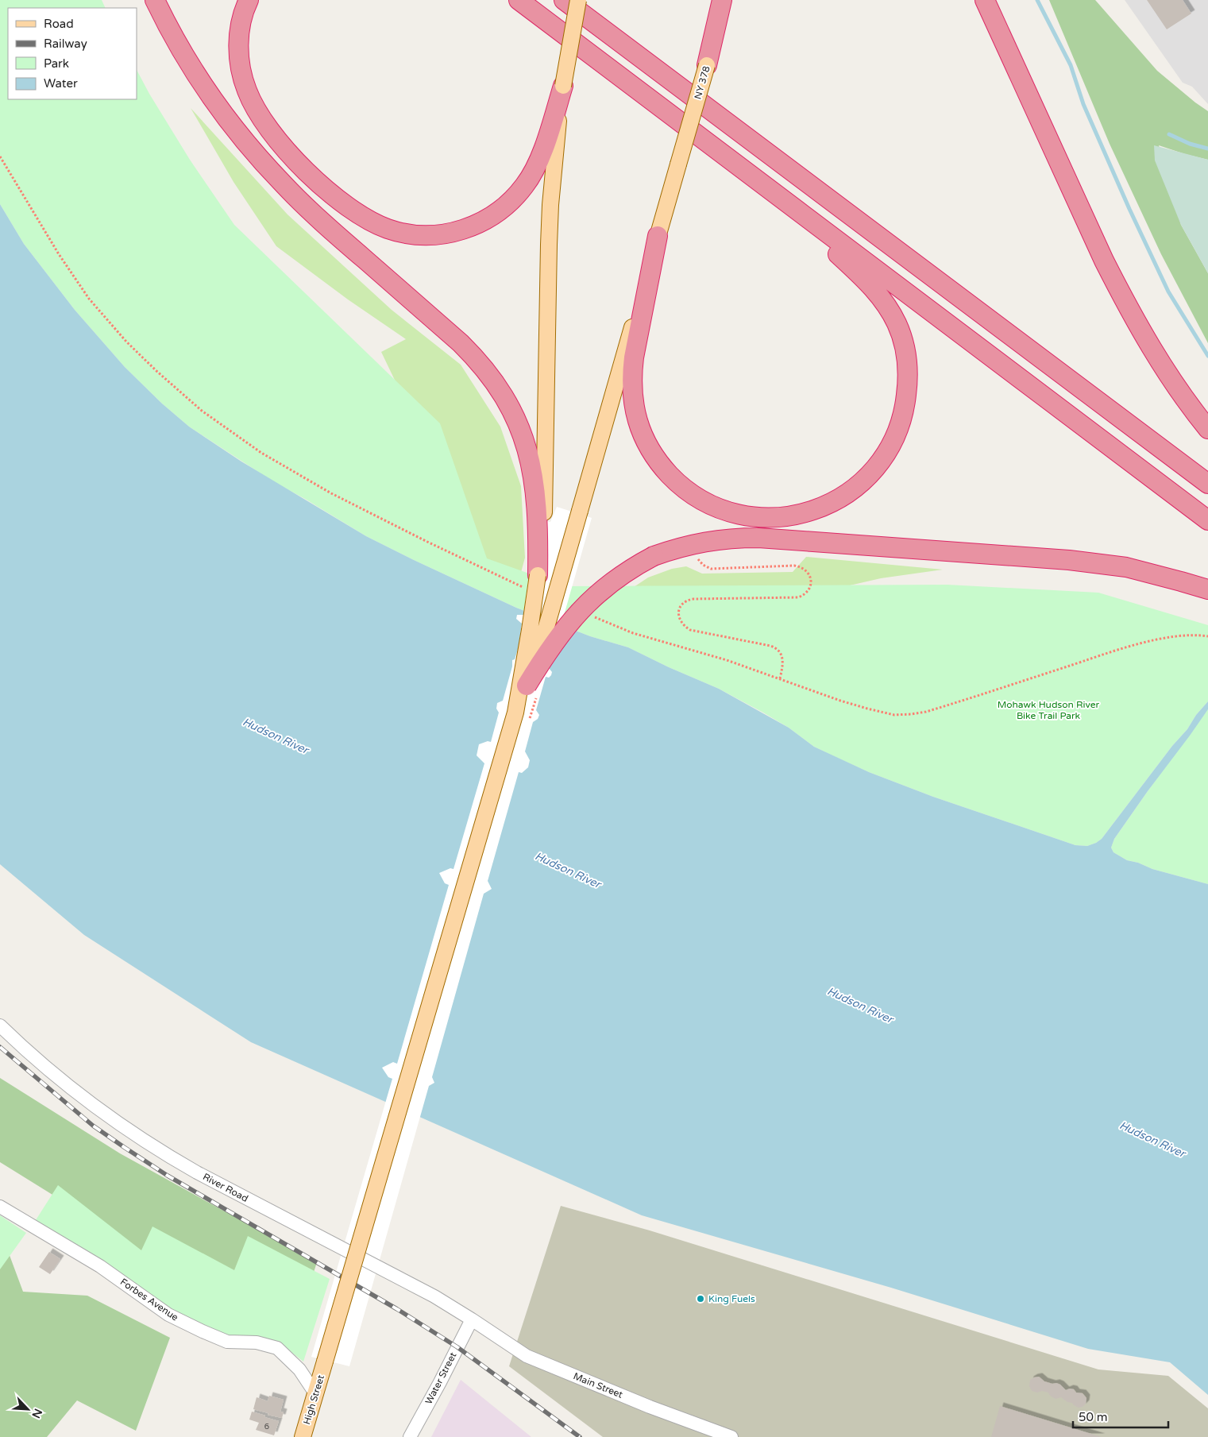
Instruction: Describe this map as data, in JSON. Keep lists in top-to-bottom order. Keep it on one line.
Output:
{"streets":{"main road":["NY 378","High Street"],"street":["River Road","Forbes Avenue","Water Street","Main Street"]},"crossings":[["NY 378","High Street"],["River Road","Water Street"],["River Road","Main Street"],["Forbes Avenue","High Street"],["Water Street","Main Street"]],"water":["Hudson River"],"parks":["Mohawk Hudson River Bike Trail Park"],"places":["King Fuels"],"house_numbers":["6"],"legend":["Road","Railway","Park","Water"],"scale_bar":"50 m","north":"bottom right"}
